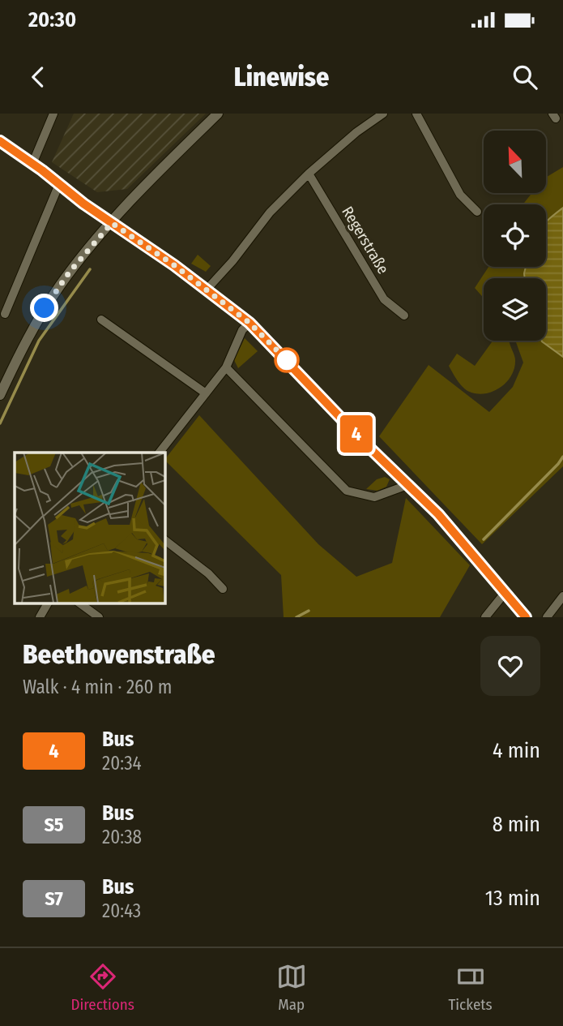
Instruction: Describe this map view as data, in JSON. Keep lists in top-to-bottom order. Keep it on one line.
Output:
{"streets":{"street":["Regerstraße"]},"lines":["bus line 4"],"north":"top left","page":{"status":"20:30","header":"Linewise","on_map":"4","heading":["Beethovenstraße","Walk · 4 min · 260 m"],"list":[{"mark":"4","name":"Bus","note":"20:34","value":"4 min"},{"mark":"S5","name":"Bus","note":"20:38","value":"8 min"},{"mark":"S7","name":"Bus","note":"20:43","value":"13 min"}],"tabs":["Directions","Map","Tickets"]}}
